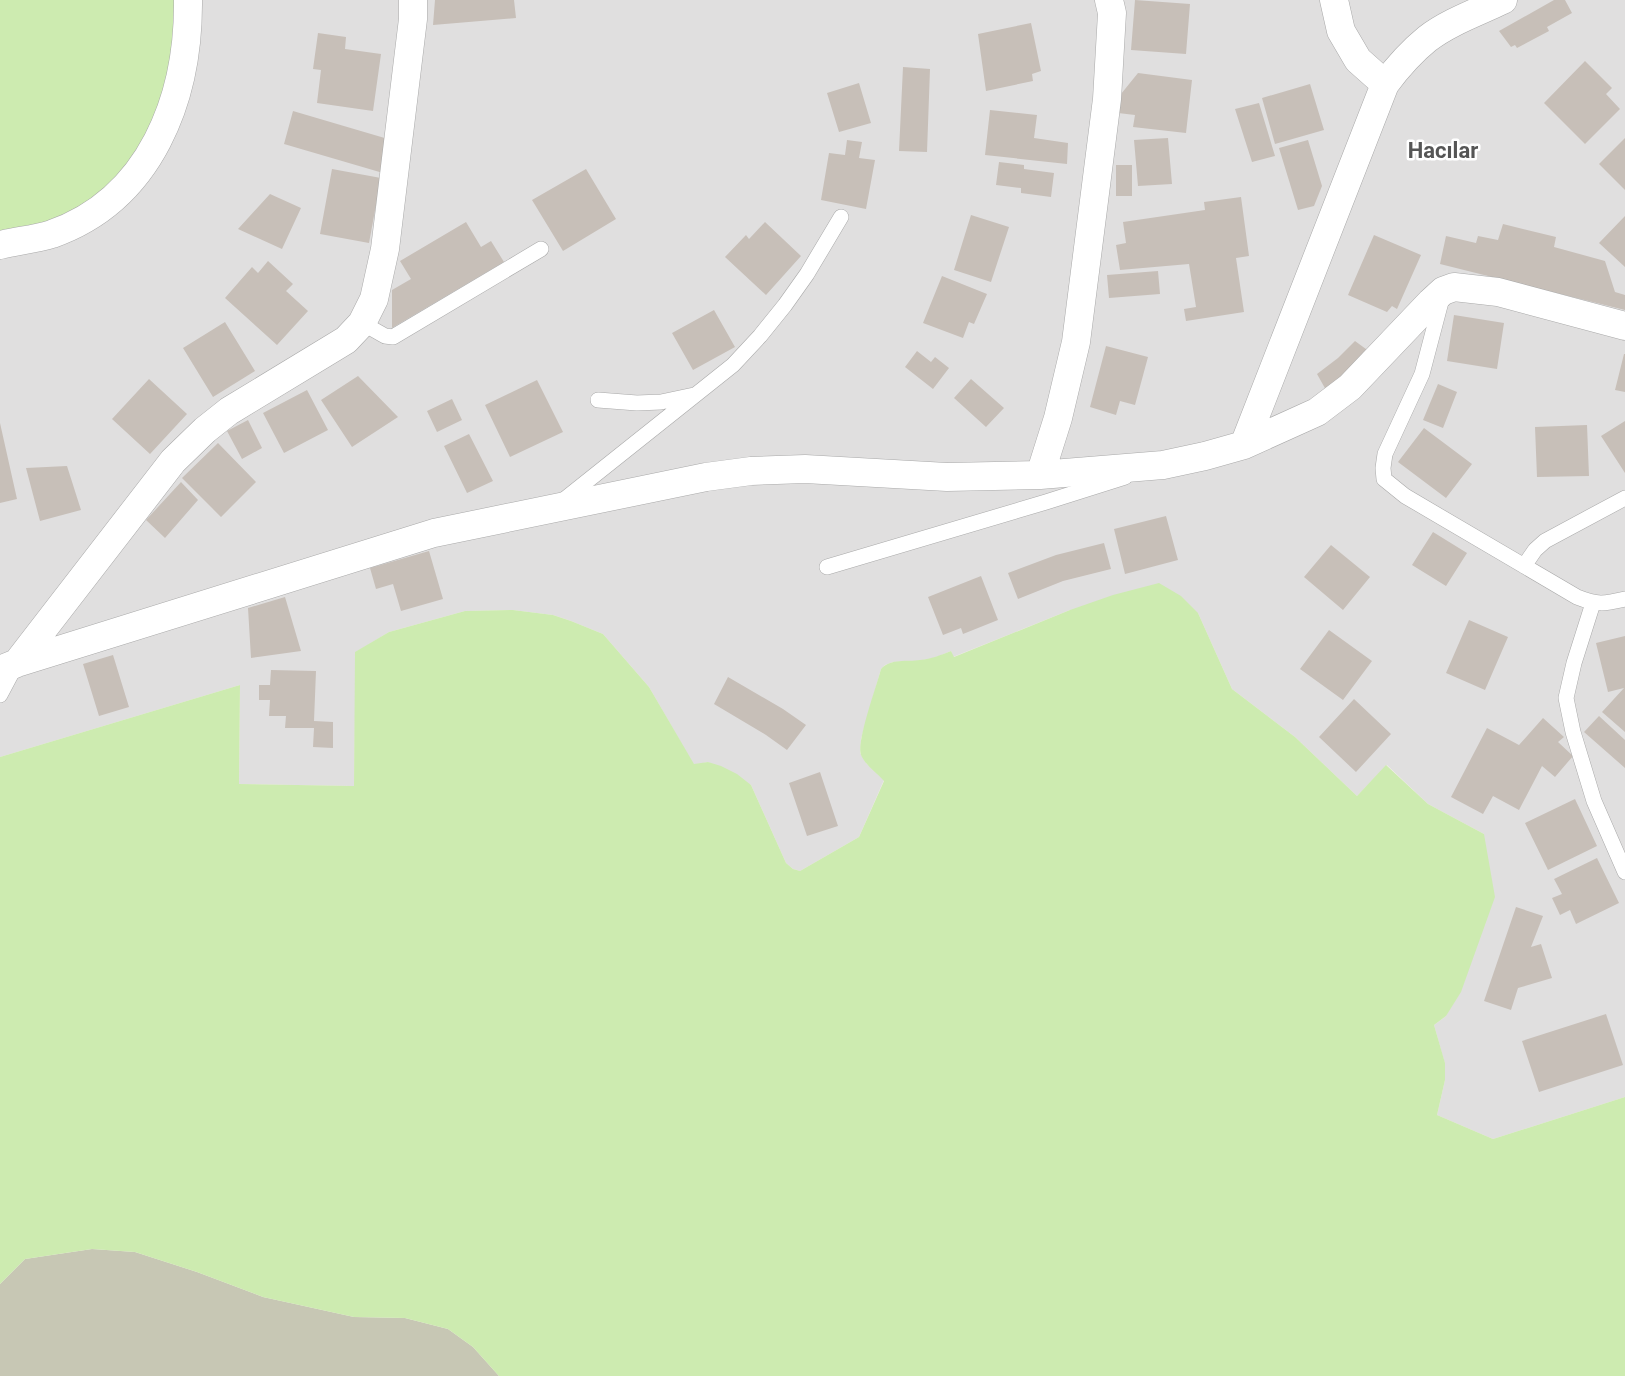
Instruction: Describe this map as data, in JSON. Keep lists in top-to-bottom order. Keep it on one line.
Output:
{"districts":["Hacılar"]}
